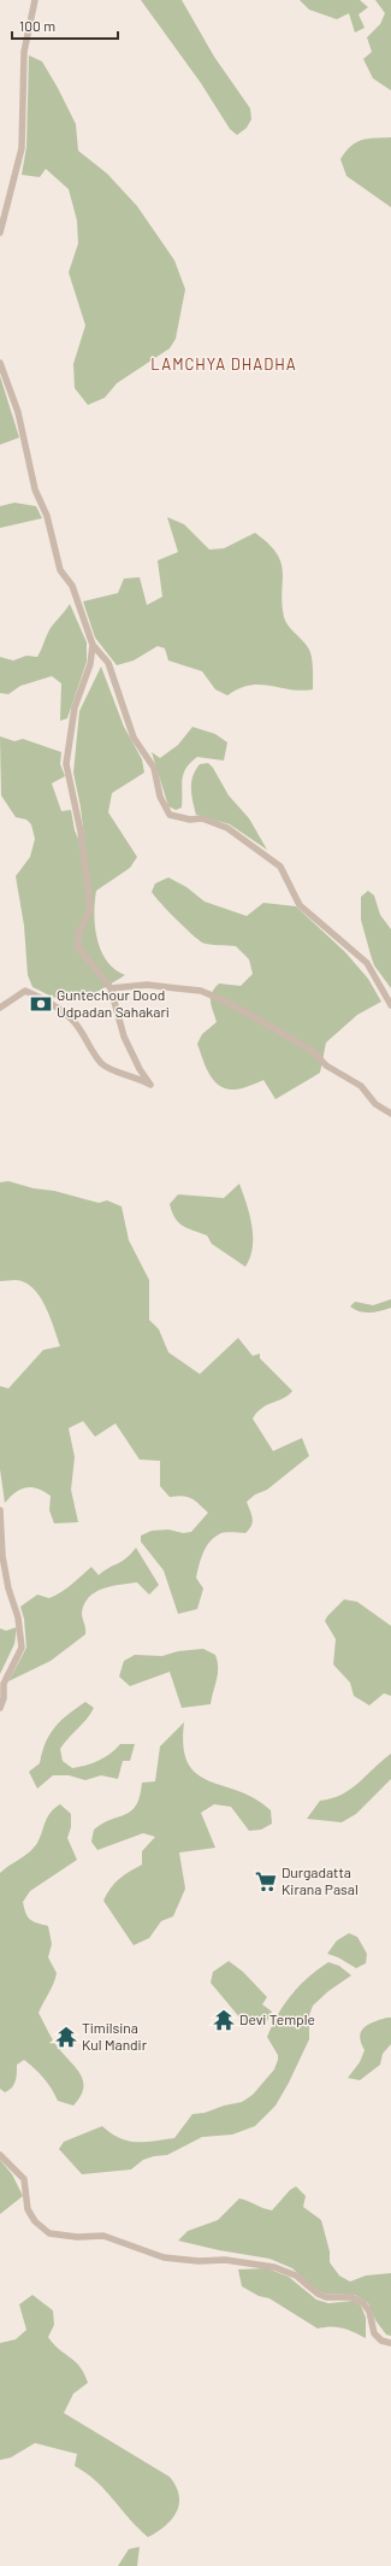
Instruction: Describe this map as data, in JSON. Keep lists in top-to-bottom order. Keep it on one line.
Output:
{"districts":["LAMCHYA DHADHA"],"places":{"bank":["Guntechour Dood Udpadan Sahakari"],"supermarket":["Durgadatta Kirana Pasal"],"temple":["Devi Temple","Timilsina Kul Mandir"]},"scale_bar":"100 m"}
